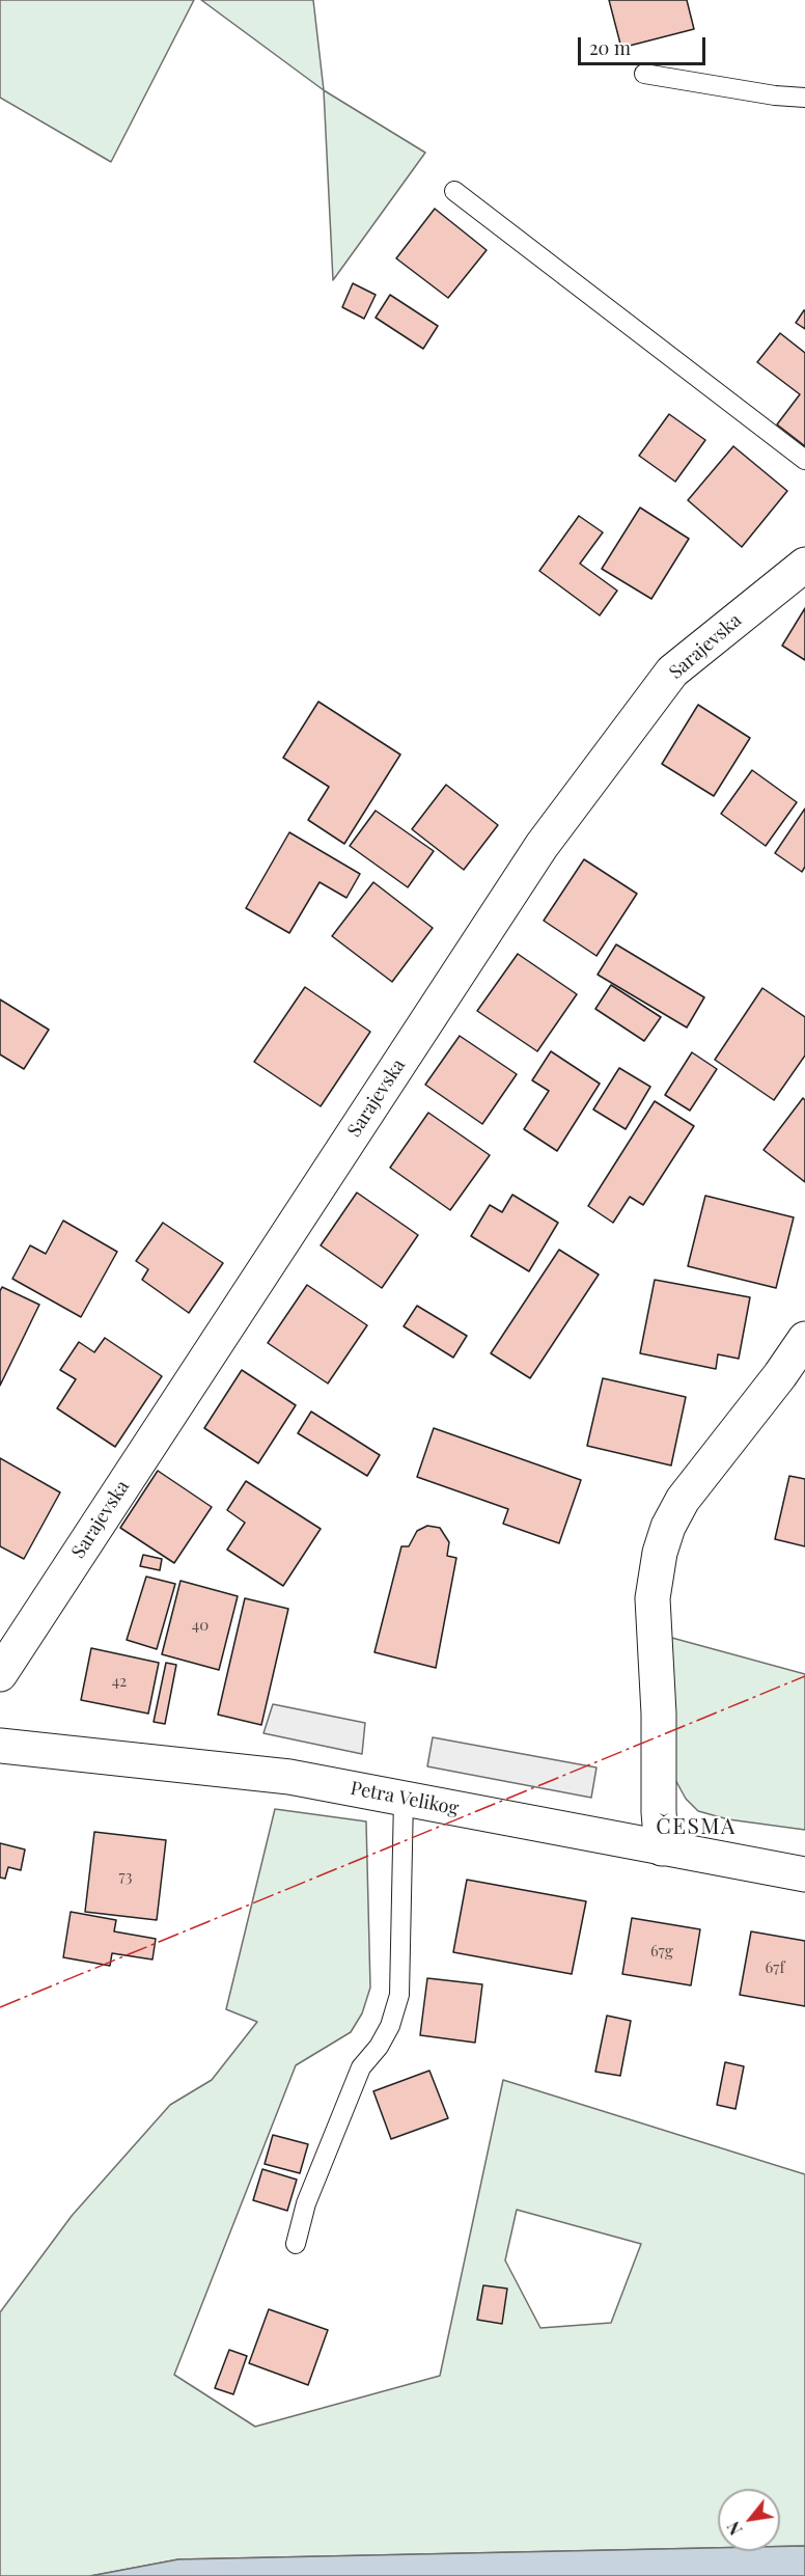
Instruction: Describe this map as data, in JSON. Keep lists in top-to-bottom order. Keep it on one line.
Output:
{"streets":{"street":["Sarajevska","Petra Velikog"]},"districts":["ČESMA"],"house_numbers":["40","42","73","67g","67f"],"scale_bar":"20 m","north":"bottom left"}
